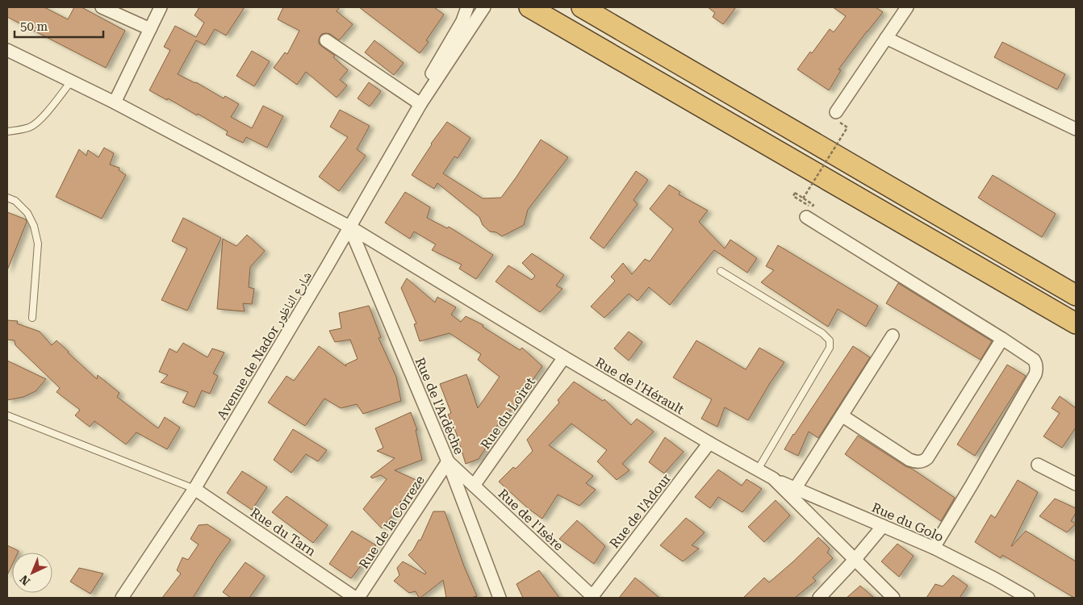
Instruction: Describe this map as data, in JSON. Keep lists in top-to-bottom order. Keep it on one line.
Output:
{"streets":{"street":["Avenue de Nador شارع الناظور","Rue de l'Hérault","Rue de l'Ardèche","Rue du Loiret","Rue de l'Adour","Rue de l'Isère","Rue de la Correze","Rue du Golo","Rue du Tarn"]},"crossings":[["Avenue de Nador شارع الناظور","Rue de l'Hérault"],["Avenue de Nador شارع الناظور","Rue de l'Ardèche"],["Avenue de Nador شارع الناظور","Rue du Tarn"],["Rue de l'Hérault","Rue de l'Ardèche"],["Rue de l'Hérault","Rue du Loiret"],["Rue de l'Hérault","Rue de l'Adour"],["Rue de l'Hérault","Rue du Golo"],["Rue de l'Ardèche","Rue de l'Isère"],["Rue de l'Ardèche","Rue de la Correze"],["Rue du Loiret","Rue de l'Isère"],["Rue de l'Adour","Rue de l'Isère"],["Rue de l'Isère","Rue de la Correze"],["Rue de la Correze","Rue du Tarn"]],"scale_bar":"50 m","north":"bottom left"}
